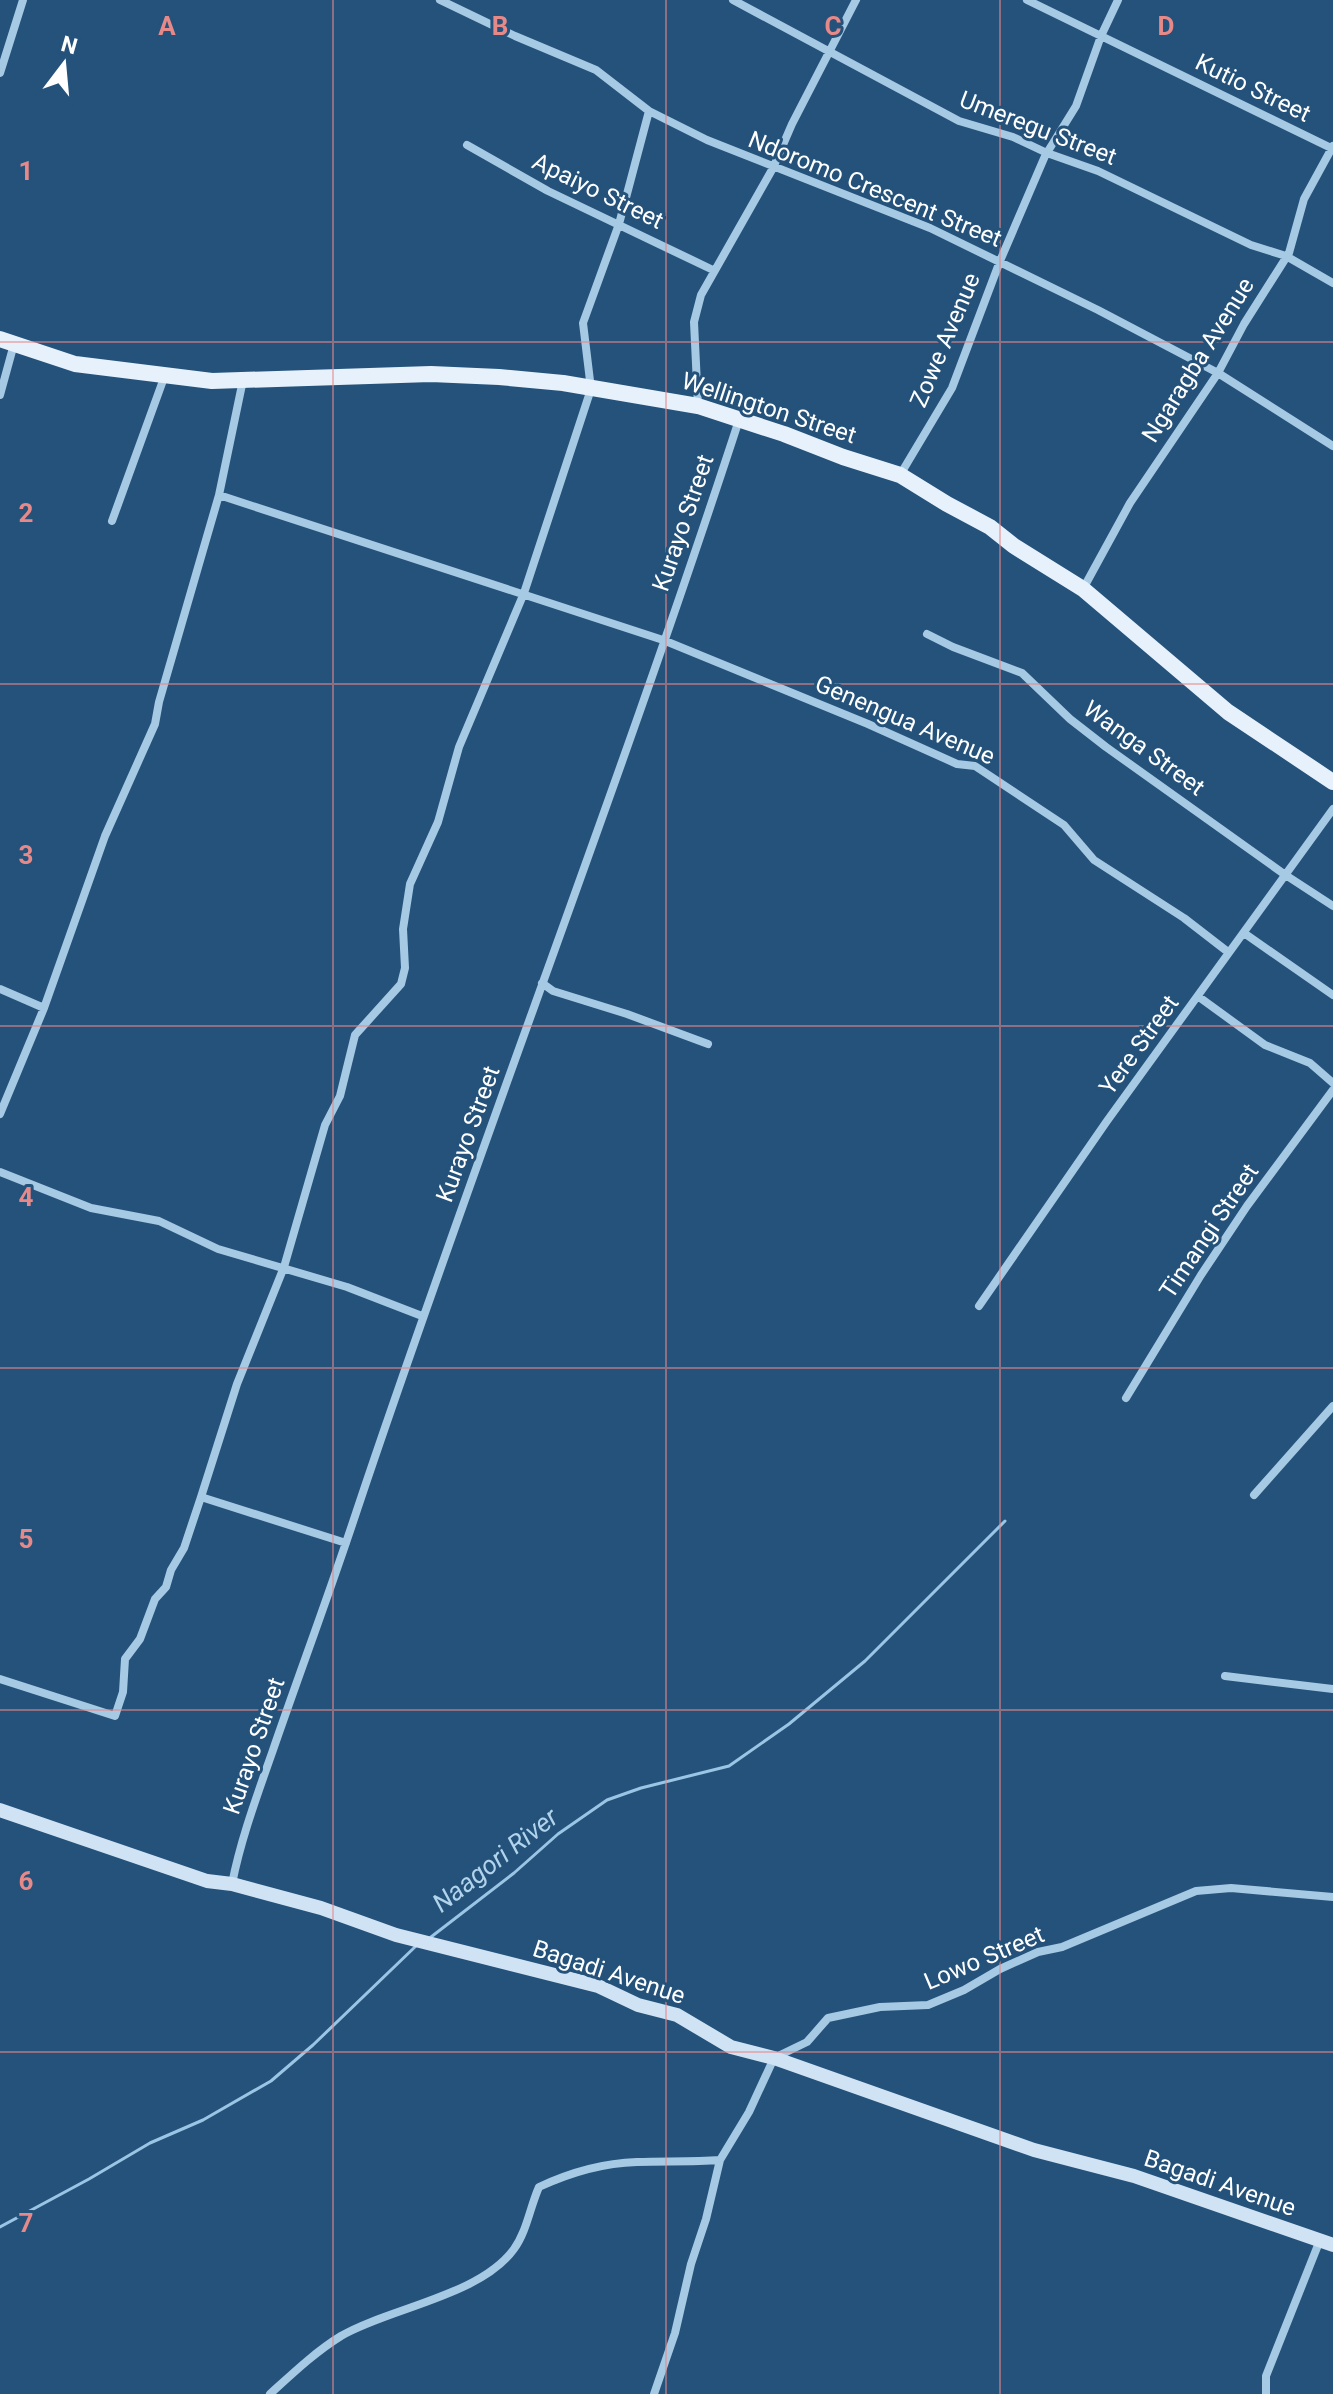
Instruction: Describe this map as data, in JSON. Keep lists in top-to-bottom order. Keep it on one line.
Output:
{"streets":{"main road":["Wellington Street"],"street":["Kutio Street","Umeregu Street","Ndoromo Crescent Street","Apaiyo Street","Zowe Avenue","Ngaragba Avenue","Kurayo Street","Genengua Avenue","Wanga Street","Yere Street","Timangi Street","Lowo Street","Bagadi Avenue"]},"crossings":[["Kutio Street","Zowe Avenue"],["Kutio Street","Ngaragba Avenue"],["Umeregu Street","Zowe Avenue"],["Umeregu Street","Ngaragba Avenue"],["Ndoromo Crescent Street","Zowe Avenue"],["Ndoromo Crescent Street","Ngaragba Avenue"],["Zowe Avenue","Wellington Street"],["Ngaragba Avenue","Wellington Street"],["Wellington Street","Kurayo Street"],["Kurayo Street","Genengua Avenue"],["Kurayo Street","Bagadi Avenue"],["Genengua Avenue","Yere Street"],["Wanga Street","Yere Street"],["Lowo Street","Bagadi Avenue"]],"water":["Naagori River"],"north":"top","grid":{"columns":["A","B","C","D"],"rows":["1","2","3","4","5","6","7"]}}
